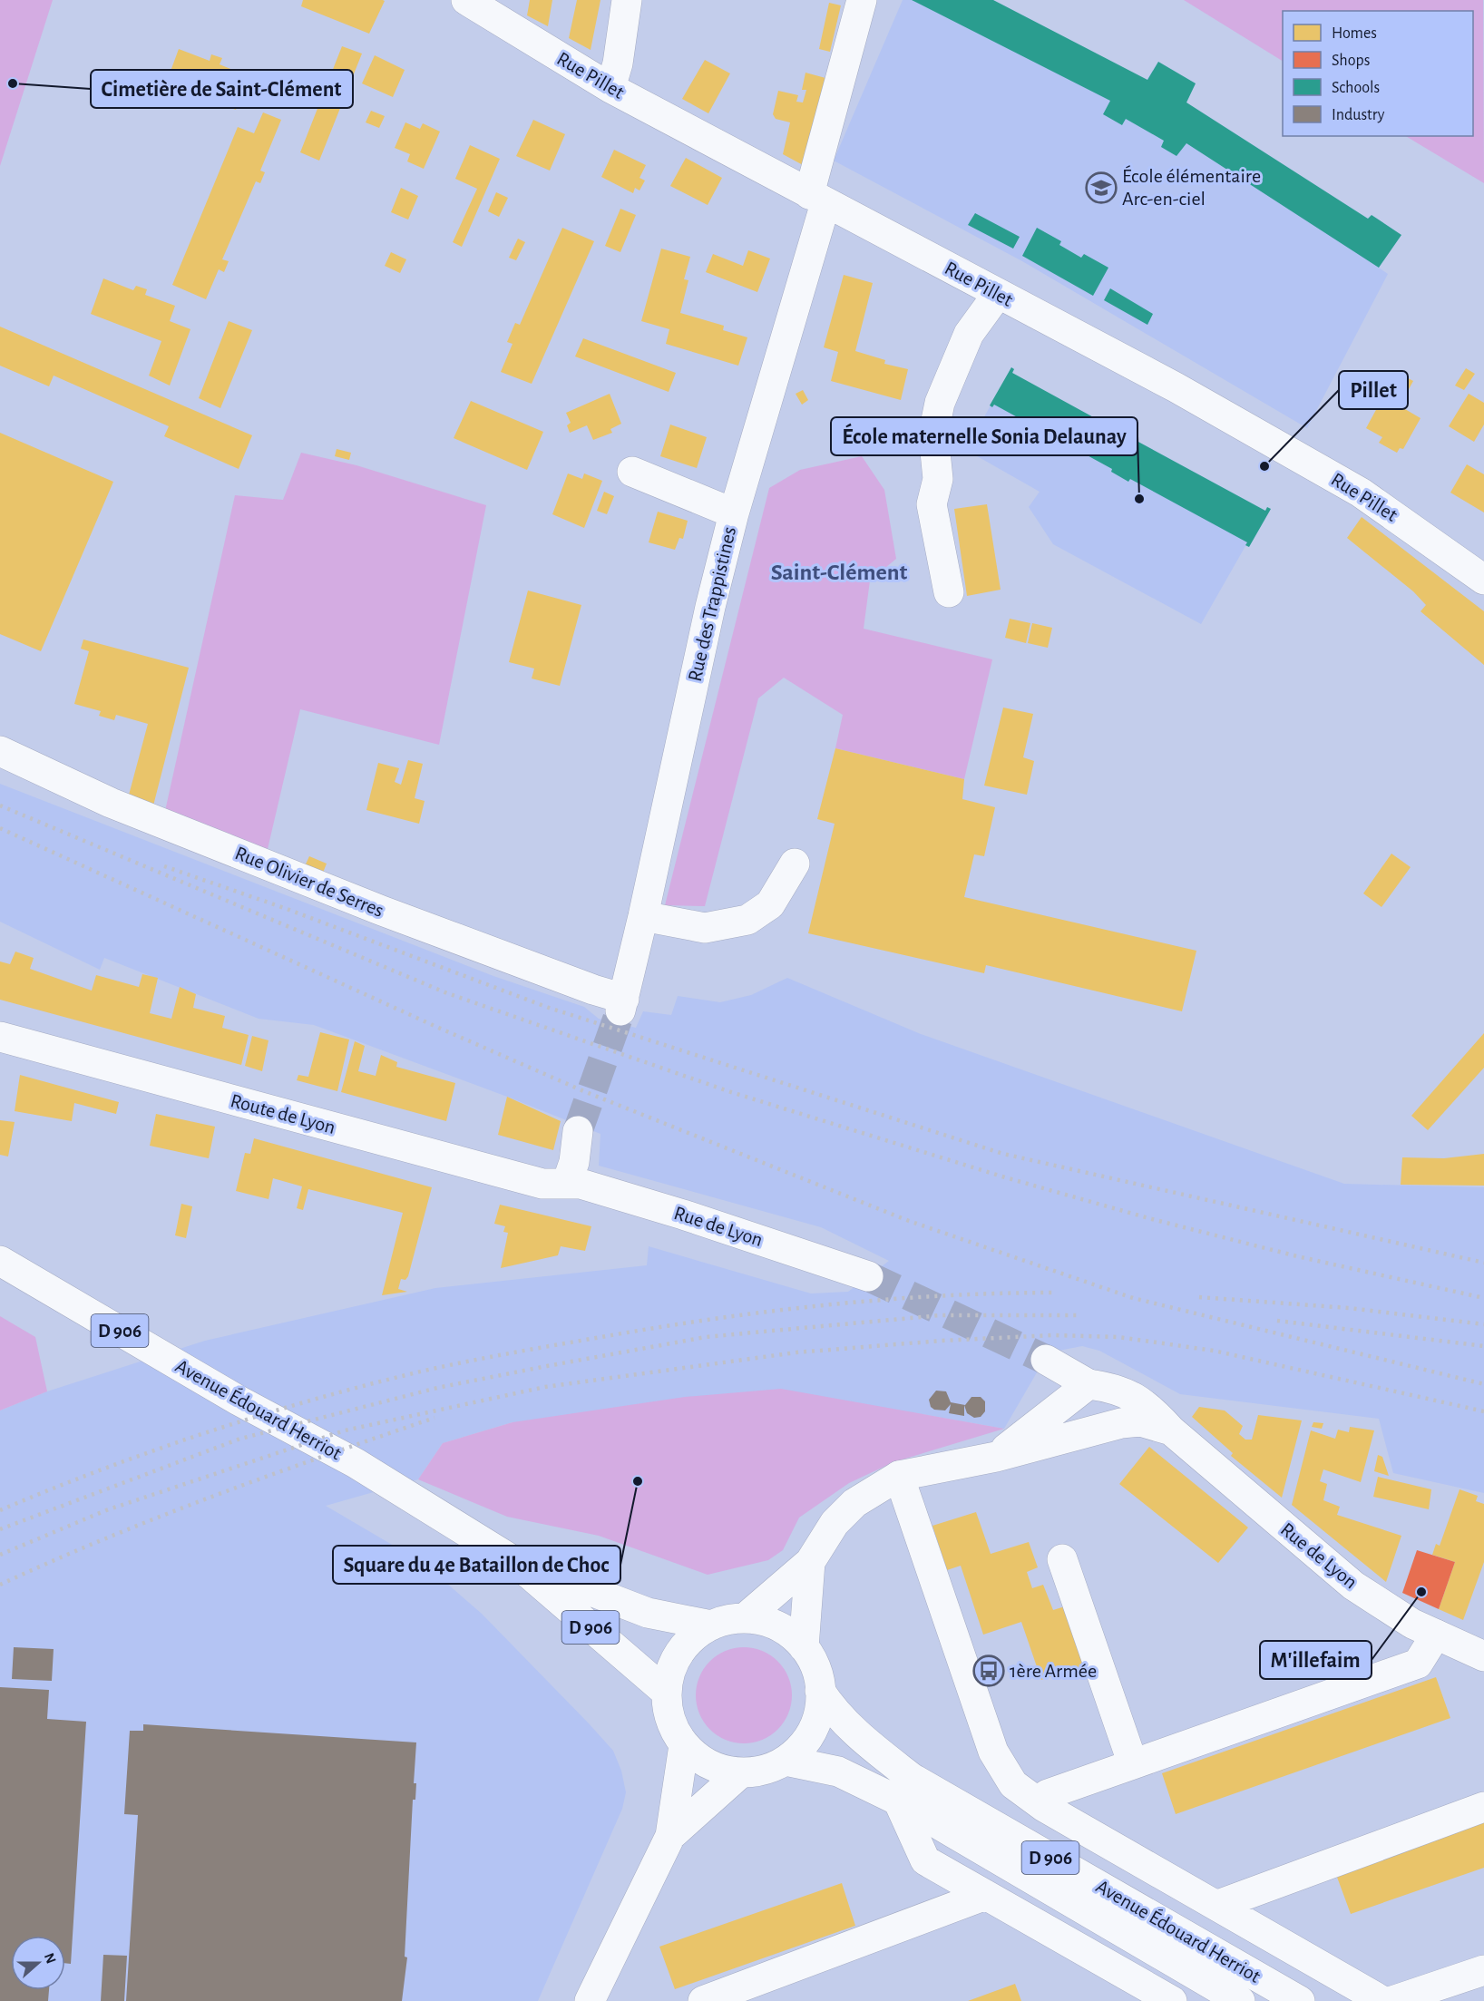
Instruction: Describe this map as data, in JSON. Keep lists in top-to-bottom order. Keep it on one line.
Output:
{"streets":{"street":["Rue Pillet","Rue des Trappistines","Rue Olivier de Serres","Route de Lyon","Rue de Lyon","D 906","Avenue Édouard Herriot"]},"crossings":[["Rue Pillet","Rue des Trappistines"],["Rue des Trappistines","Rue Olivier de Serres"],["Route de Lyon","Rue de Lyon"]],"districts":["Saint-Clément"],"places":{"other":["Cimetière de Saint-Clément","Pillet","École maternelle Sonia Delaunay","Square du 4e Bataillon de Choc","M'illefaim"],"school or university":["École élémentaire Arc-en-ciel"],"bus stop":["1ère Armée"]},"legend":["Homes","Shops","Schools","Industry"],"north":"right"}
